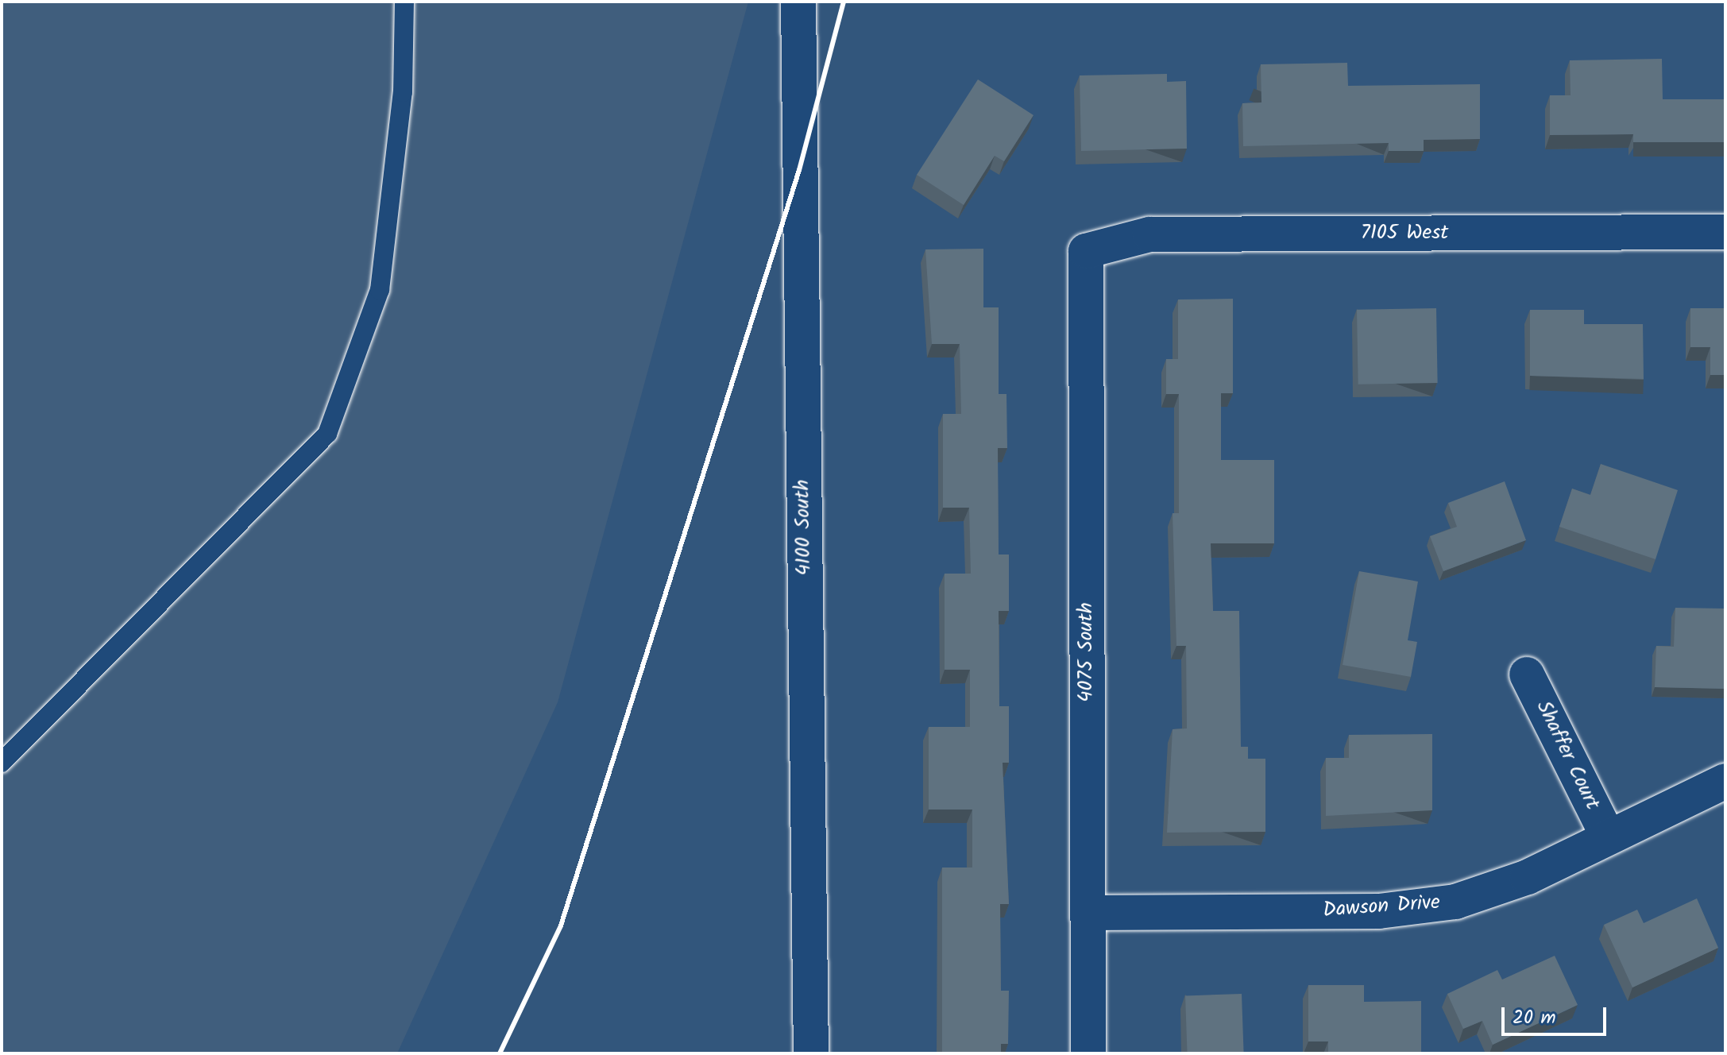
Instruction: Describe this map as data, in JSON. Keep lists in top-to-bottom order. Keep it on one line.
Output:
{"streets":{"street":["7105 West","4100 South","4075 South","Shaffer Court","Dawson Drive"]},"crossings":[["7105 West","4075 South"],["4075 South","Dawson Drive"],["Shaffer Court","Dawson Drive"]],"scale_bar":"20 m"}
